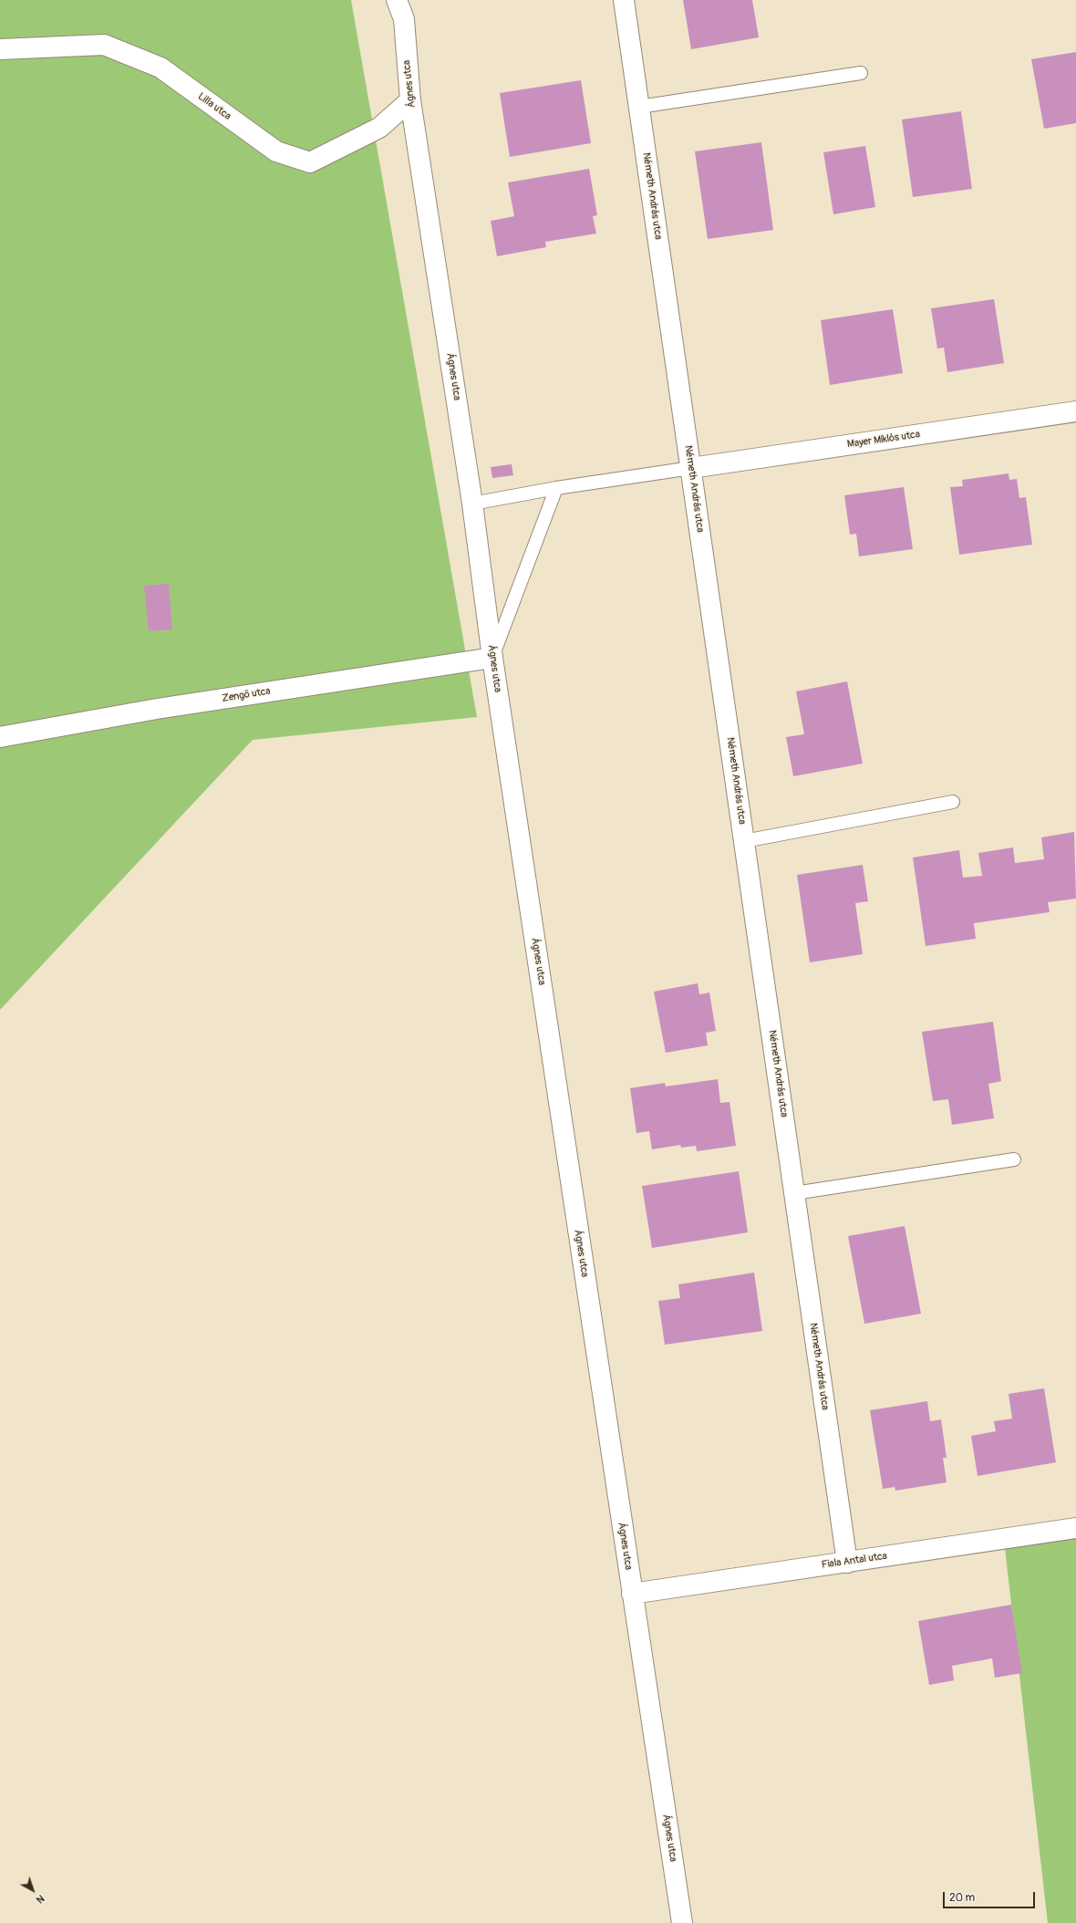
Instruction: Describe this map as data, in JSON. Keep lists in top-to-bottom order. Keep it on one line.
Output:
{"streets":{"street":["Ágnes utca","Lilla utca","Németh András utca","Mayer Miklós utca","Zengő utca","Fiala Antal utca"]},"crossings":[["Ágnes utca","Lilla utca"],["Ágnes utca","Zengő utca"],["Ágnes utca","Fiala Antal utca"],["Németh András utca","Mayer Miklós utca"],["Németh András utca","Fiala Antal utca"]],"scale_bar":"20 m","north":"bottom right"}
